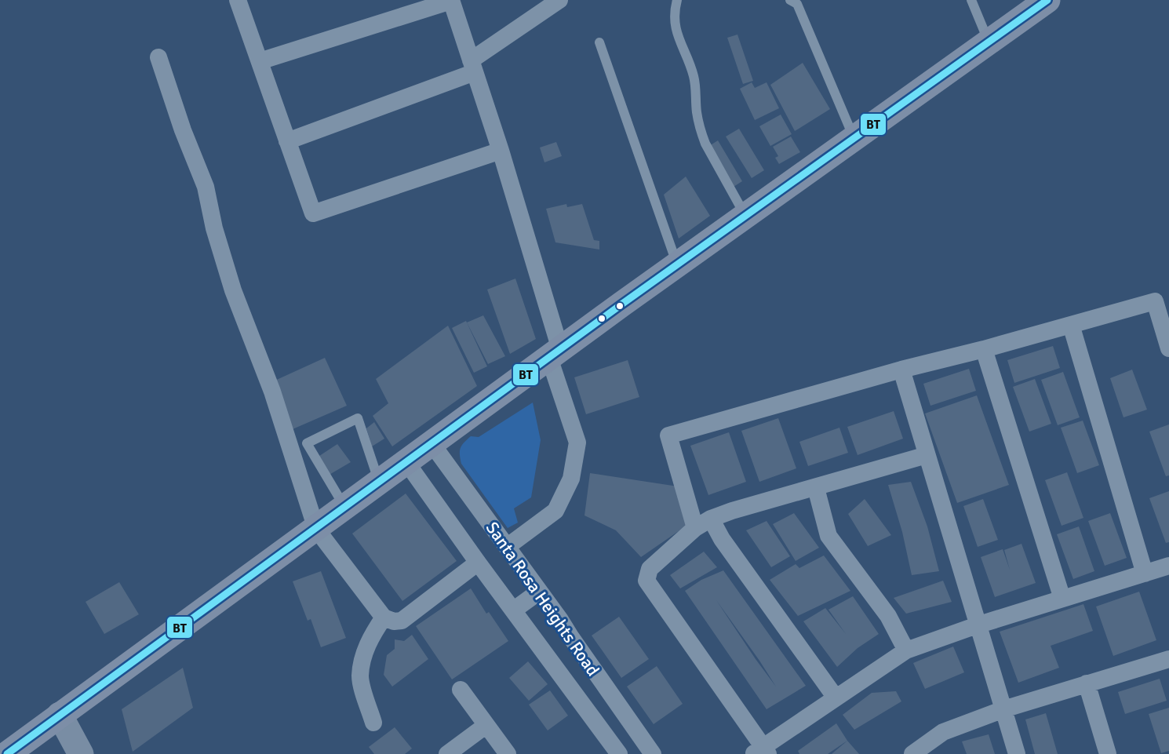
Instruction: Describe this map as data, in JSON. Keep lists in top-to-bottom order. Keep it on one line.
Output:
{"streets":{"street":["Santa Rosa Heights Road"]},"lines":["transit line BT"]}
